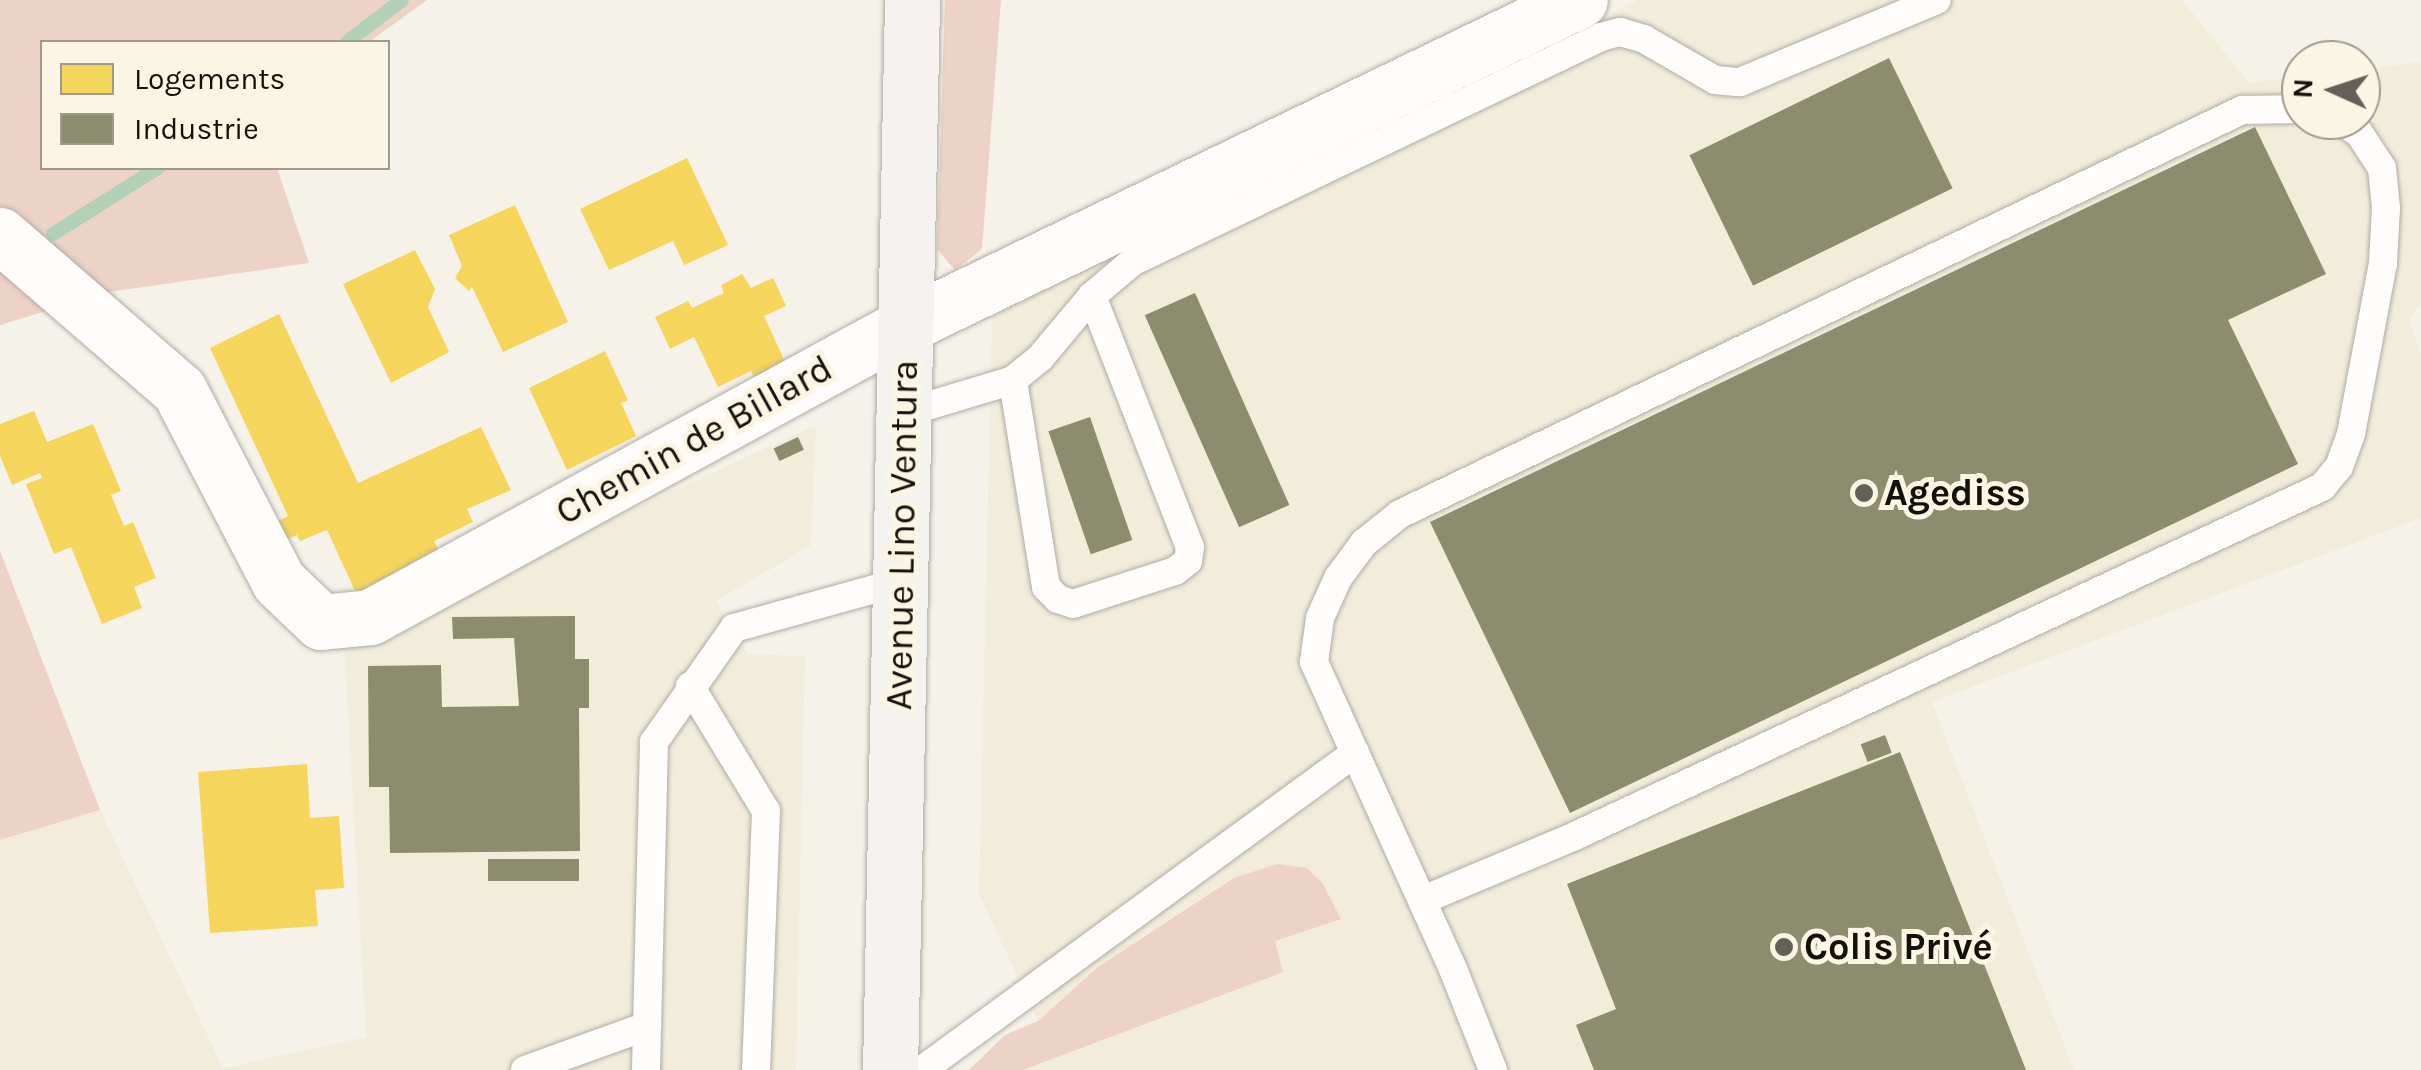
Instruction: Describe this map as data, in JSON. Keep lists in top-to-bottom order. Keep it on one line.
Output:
{"streets":{"main road":["Avenue Lino Ventura"],"street":["Chemin de Billard"]},"crossings":[["Chemin de Billard","Avenue Lino Ventura"]],"places":["Agediss","Colis Privé"],"legend":["Logements","Industrie"],"north":"left"}
